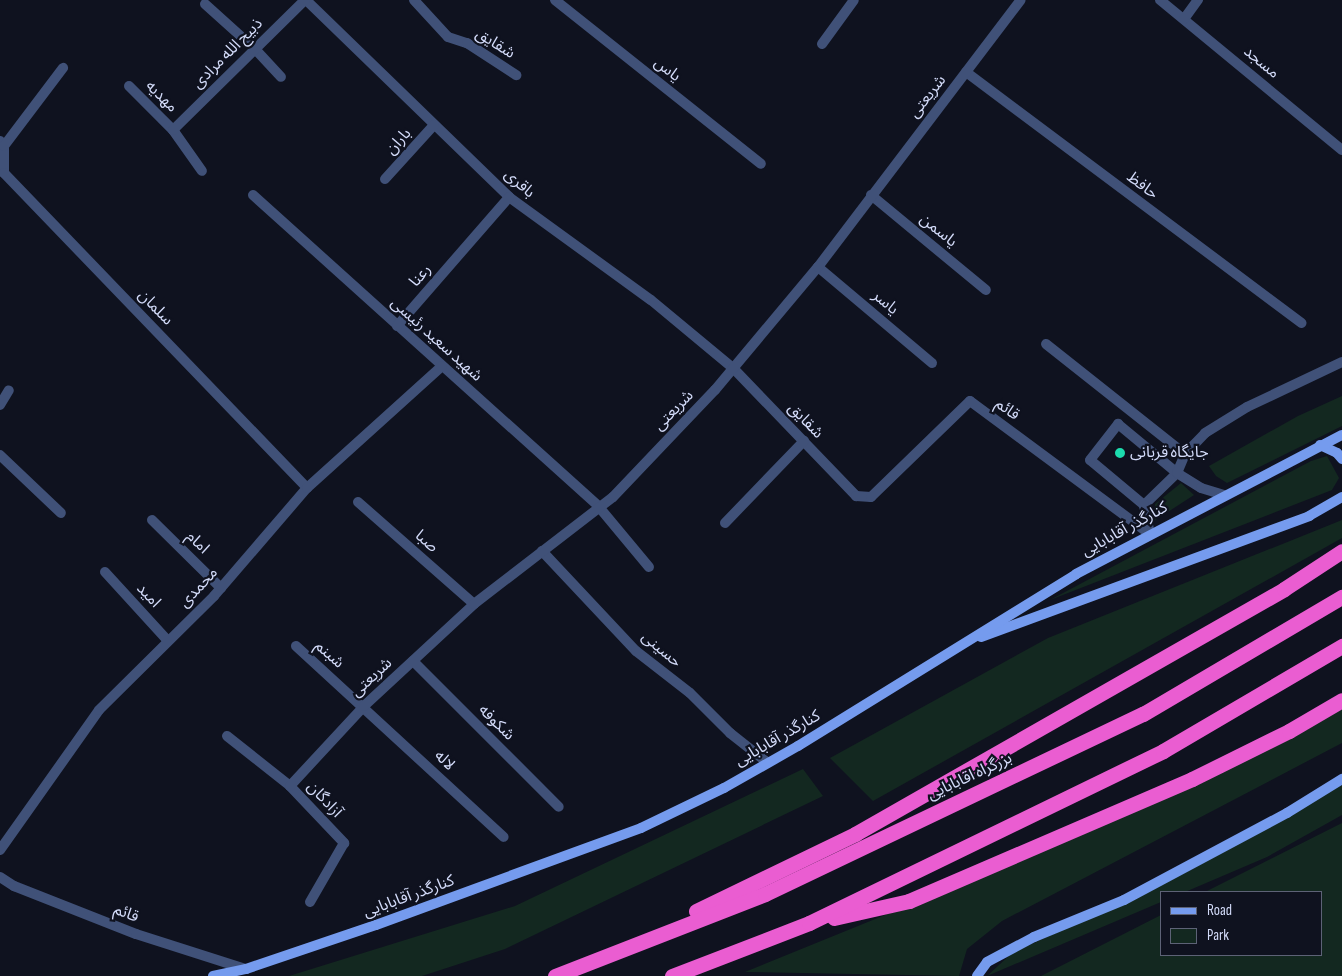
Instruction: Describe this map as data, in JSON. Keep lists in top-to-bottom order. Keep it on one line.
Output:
{"streets":{"highway":["بزرگراه اقابابایی"],"main road":["کنارگذر آقابابایی"],"street":["شقایق","ذبیح الله مرادی","مسجد","یاس","مهدیه","شریعتی","باران","باقری","حافظ","یاسمن","رعنا","یاسر","سلمان","شهید سعید رئیسی","قائم","صبا","امام","محمدی","امید","حسینی","شبنم","شکوفه","لاله","آزادگان"]},"crossings":[["شقایق","شریعتی"],["شقایق","باقری"],["شقایق","قائم"],["ذبیح الله مرادی","مهدیه"],["ذبیح الله مرادی","باقری"],["شریعتی","باقری"],["شریعتی","حافظ"],["شریعتی","یاسمن"],["شریعتی","یاسر"],["شریعتی","شهید سعید رئیسی"],["شریعتی","صبا"],["شریعتی","حسینی"],["شریعتی","شبنم"],["شریعتی","شکوفه"],["شریعتی","لاله"],["شریعتی","آزادگان"],["باران","باقری"],["باقری","رعنا"],["رعنا","شهید سعید رئیسی"],["سلمان","محمدی"],["شهید سعید رئیسی","محمدی"],["قائم","کنارگذر آقابابایی"],["کنارگذر آقابابایی","حسینی"],["امام","محمدی"],["محمدی","امید"],["شبنم","لاله"]],"places":["جایگاه قربانی"],"legend":["Road","Park"]}
